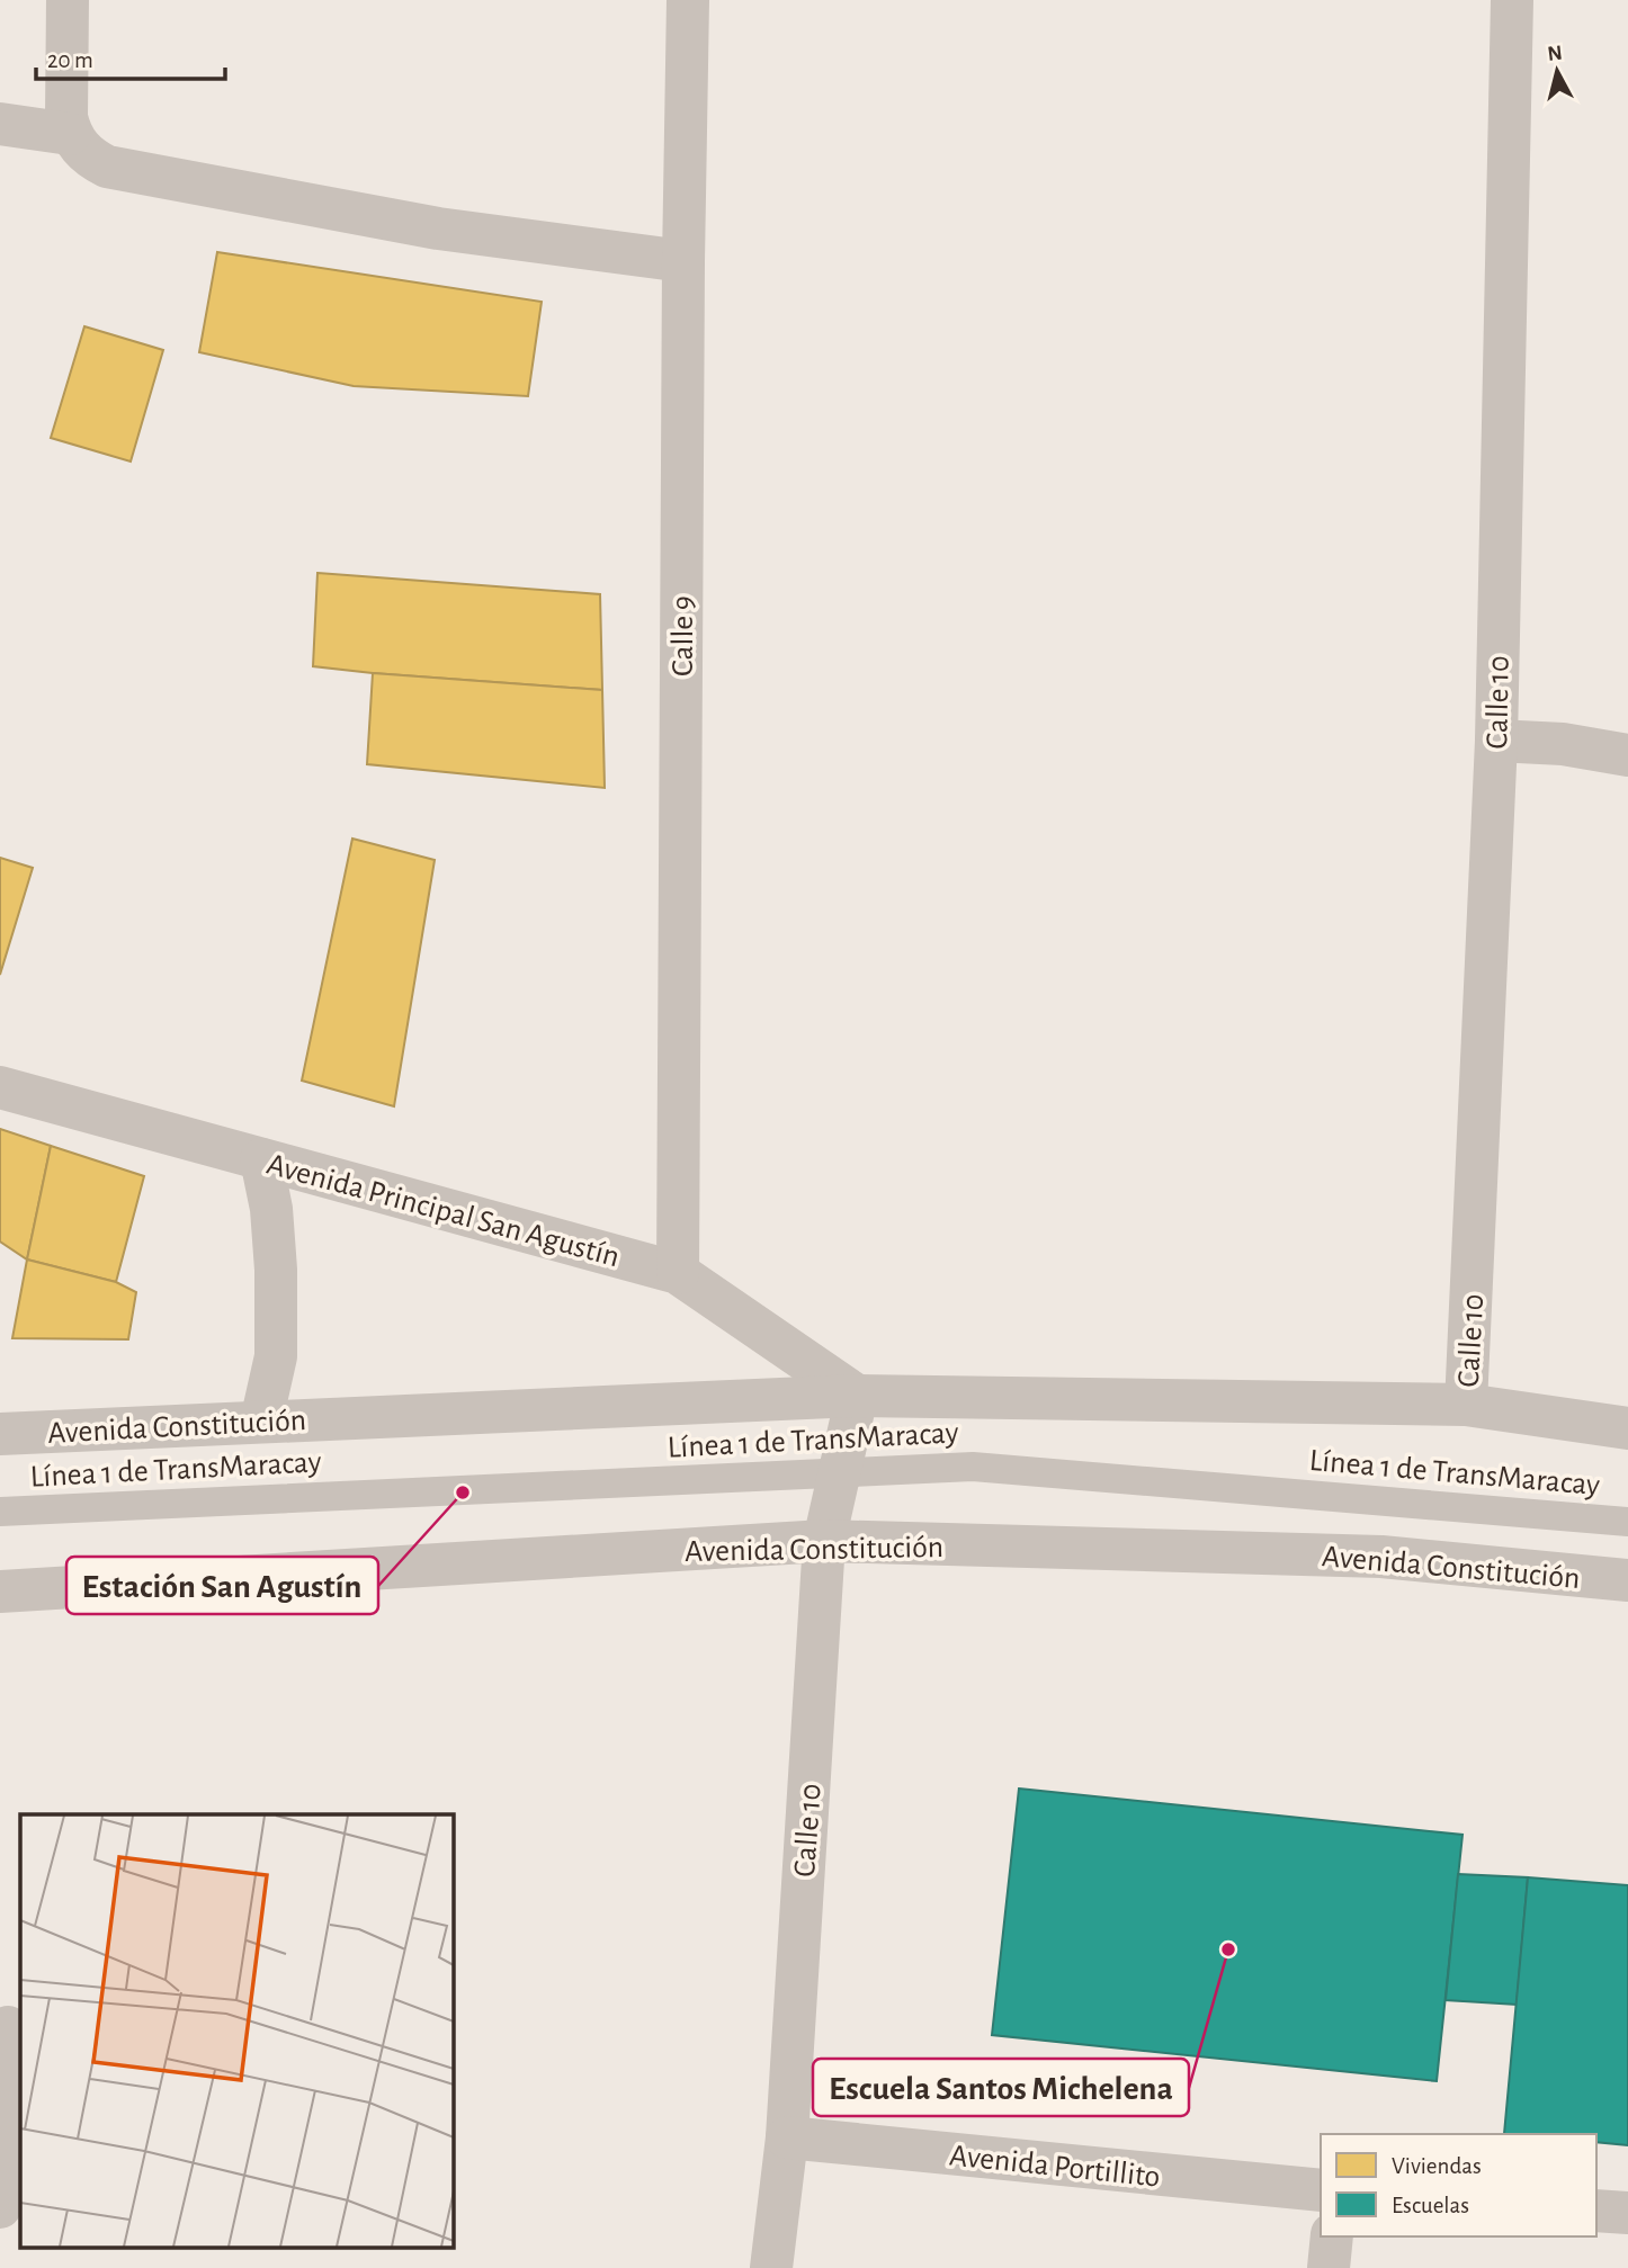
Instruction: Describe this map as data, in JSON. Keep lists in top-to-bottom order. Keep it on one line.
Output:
{"streets":{"street":["Calle 9","Calle 10","Avenida Principal San Agustín","Avenida Constitución","Avenida Portillito"],"lane":["Línea 1 de TransMaracay"]},"crossings":[["Calle 9","Avenida Principal San Agustín"],["Calle 10","Avenida Principal San Agustín"],["Calle 10","Avenida Constitución"],["Calle 10","Línea 1 de TransMaracay"],["Calle 10","Avenida Portillito"],["Avenida Principal San Agustín","Avenida Constitución"]],"places":["Estación San Agustín","Escuela Santos Michelena"],"legend":["Viviendas","Escuelas"],"scale_bar":"20 m","north":"top"}
